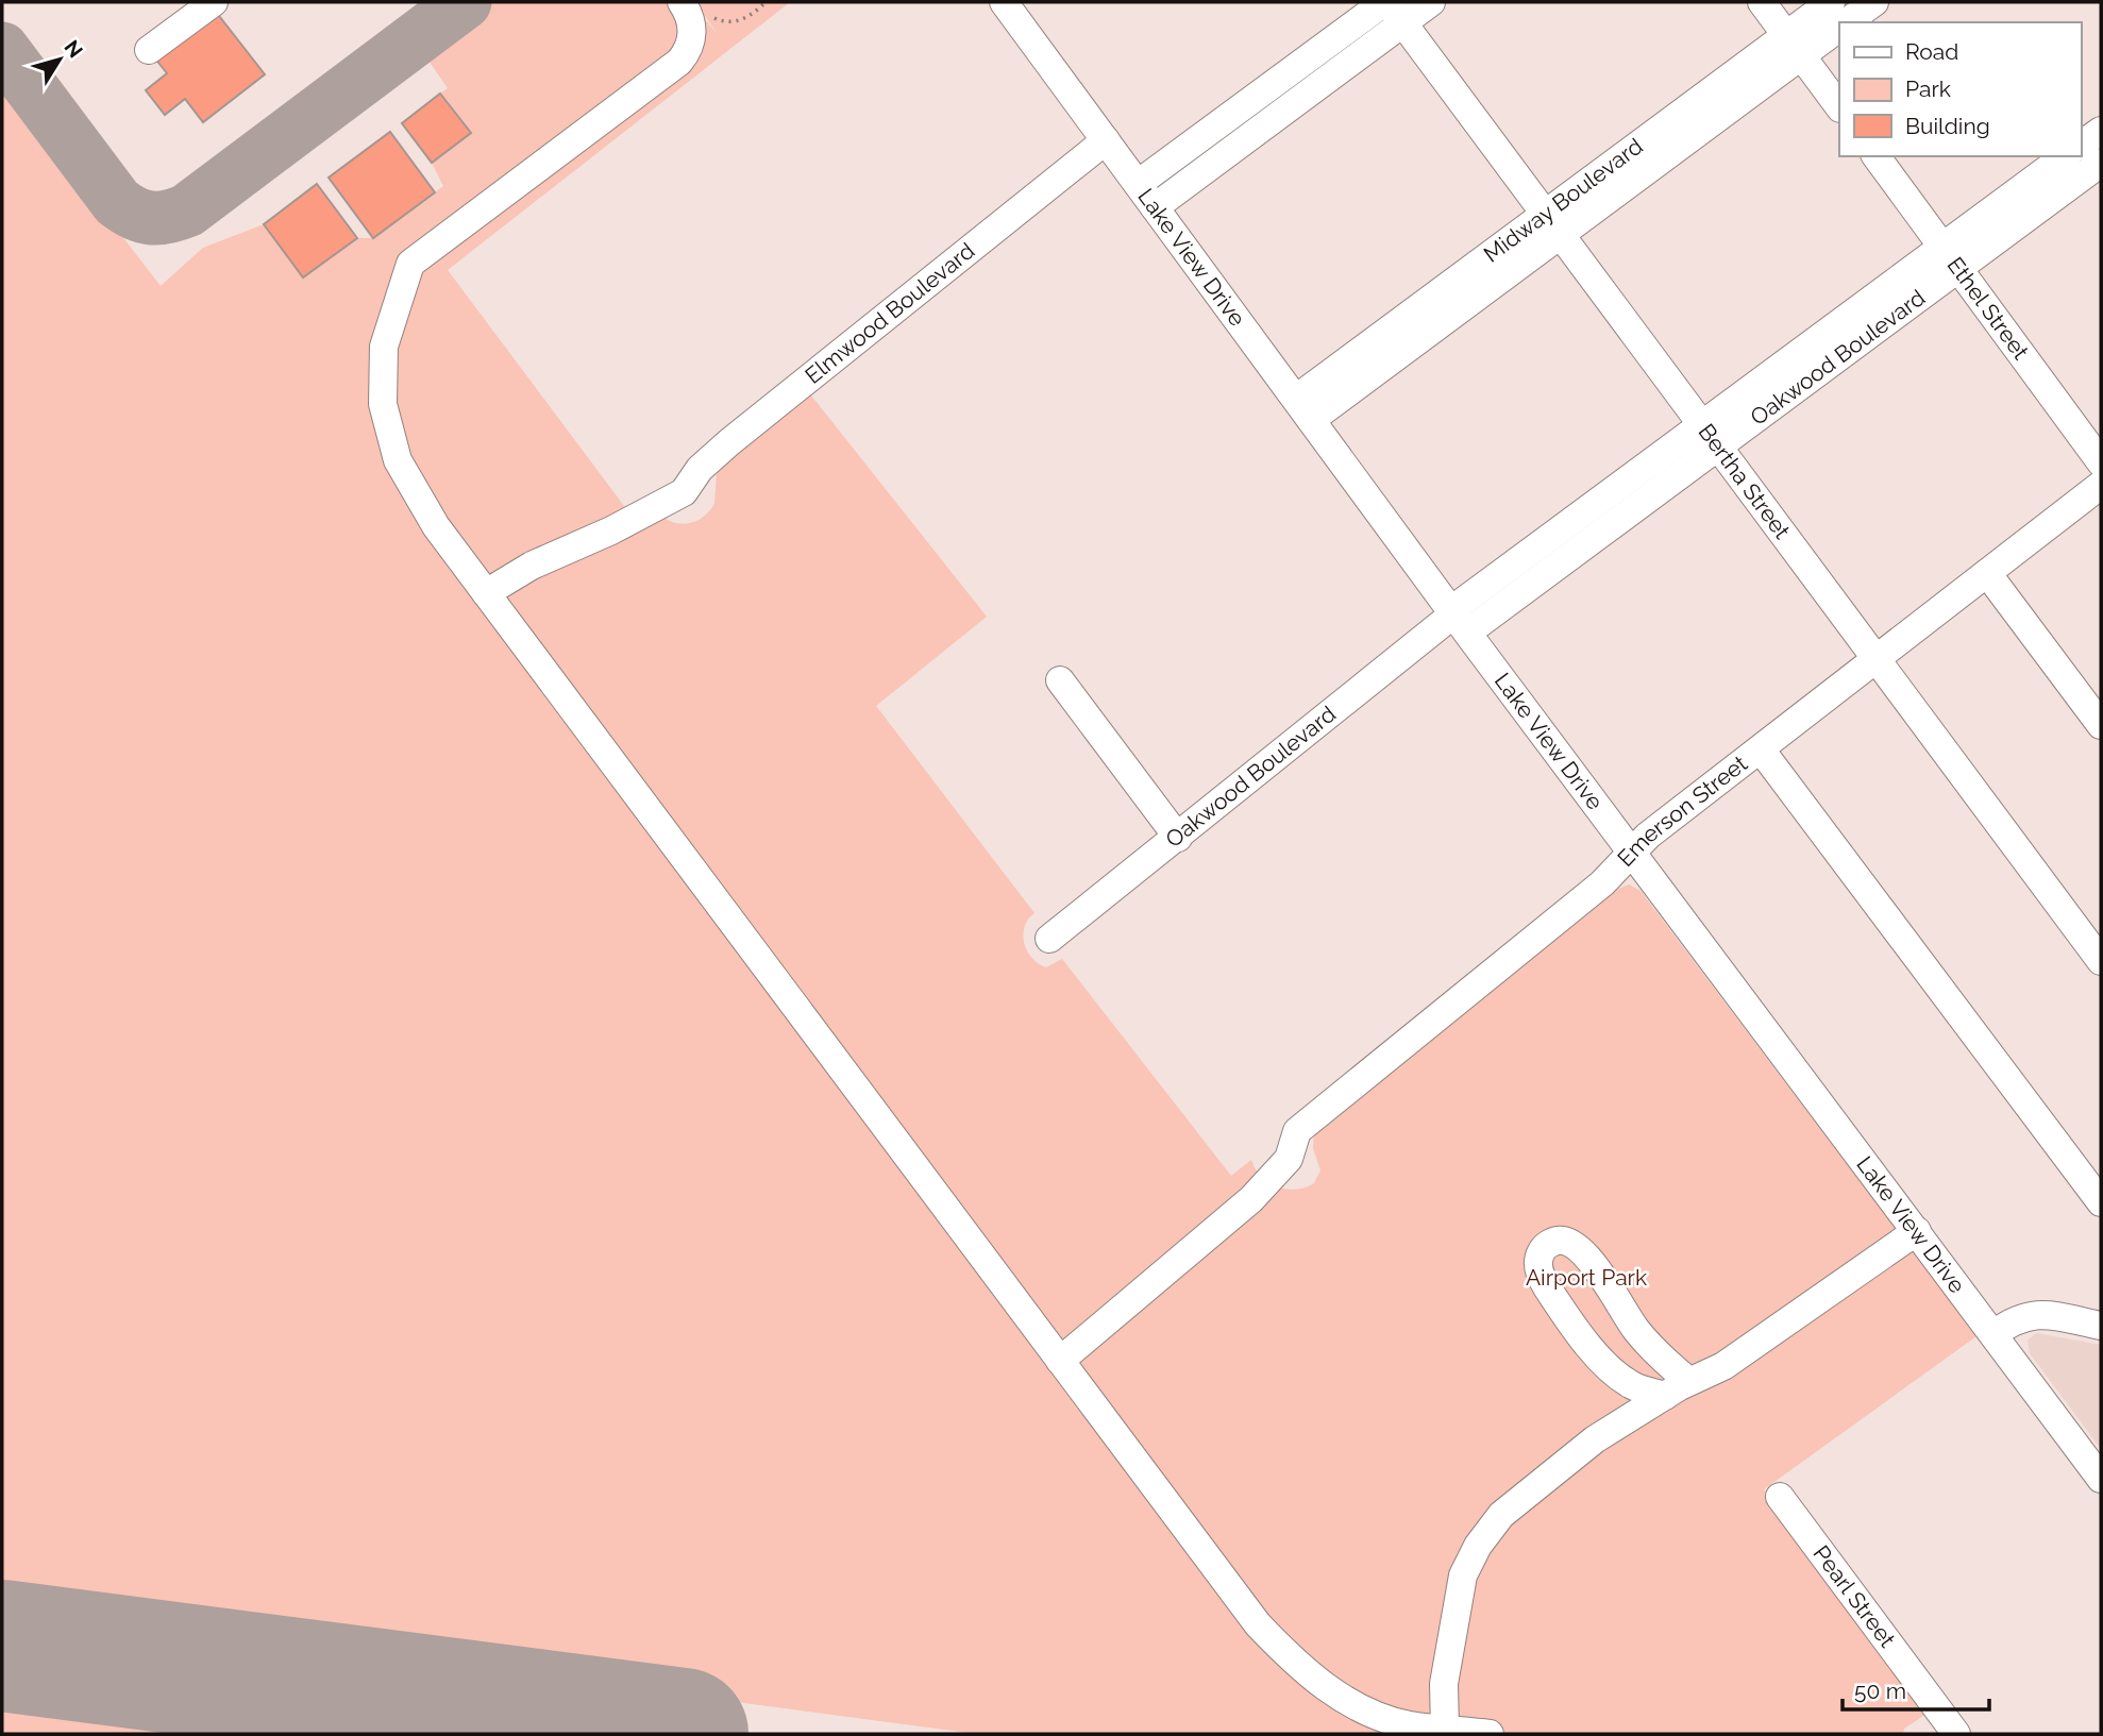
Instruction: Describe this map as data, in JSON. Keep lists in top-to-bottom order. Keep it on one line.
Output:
{"streets":{"street":["Midway Boulevard","Lake View Drive","Ethel Street","Elmwood Boulevard","Oakwood Boulevard","Bertha Street","Emerson Street","Pearl Street"]},"crossings":[["Midway Boulevard","Lake View Drive"],["Midway Boulevard","Bertha Street"],["Lake View Drive","Elmwood Boulevard"],["Lake View Drive","Oakwood Boulevard"],["Lake View Drive","Emerson Street"],["Ethel Street","Oakwood Boulevard"],["Oakwood Boulevard","Bertha Street"],["Bertha Street","Emerson Street"]],"parks":["Airport Park"],"legend":["Road","Park","Building"],"scale_bar":"50 m","north":"top right"}
